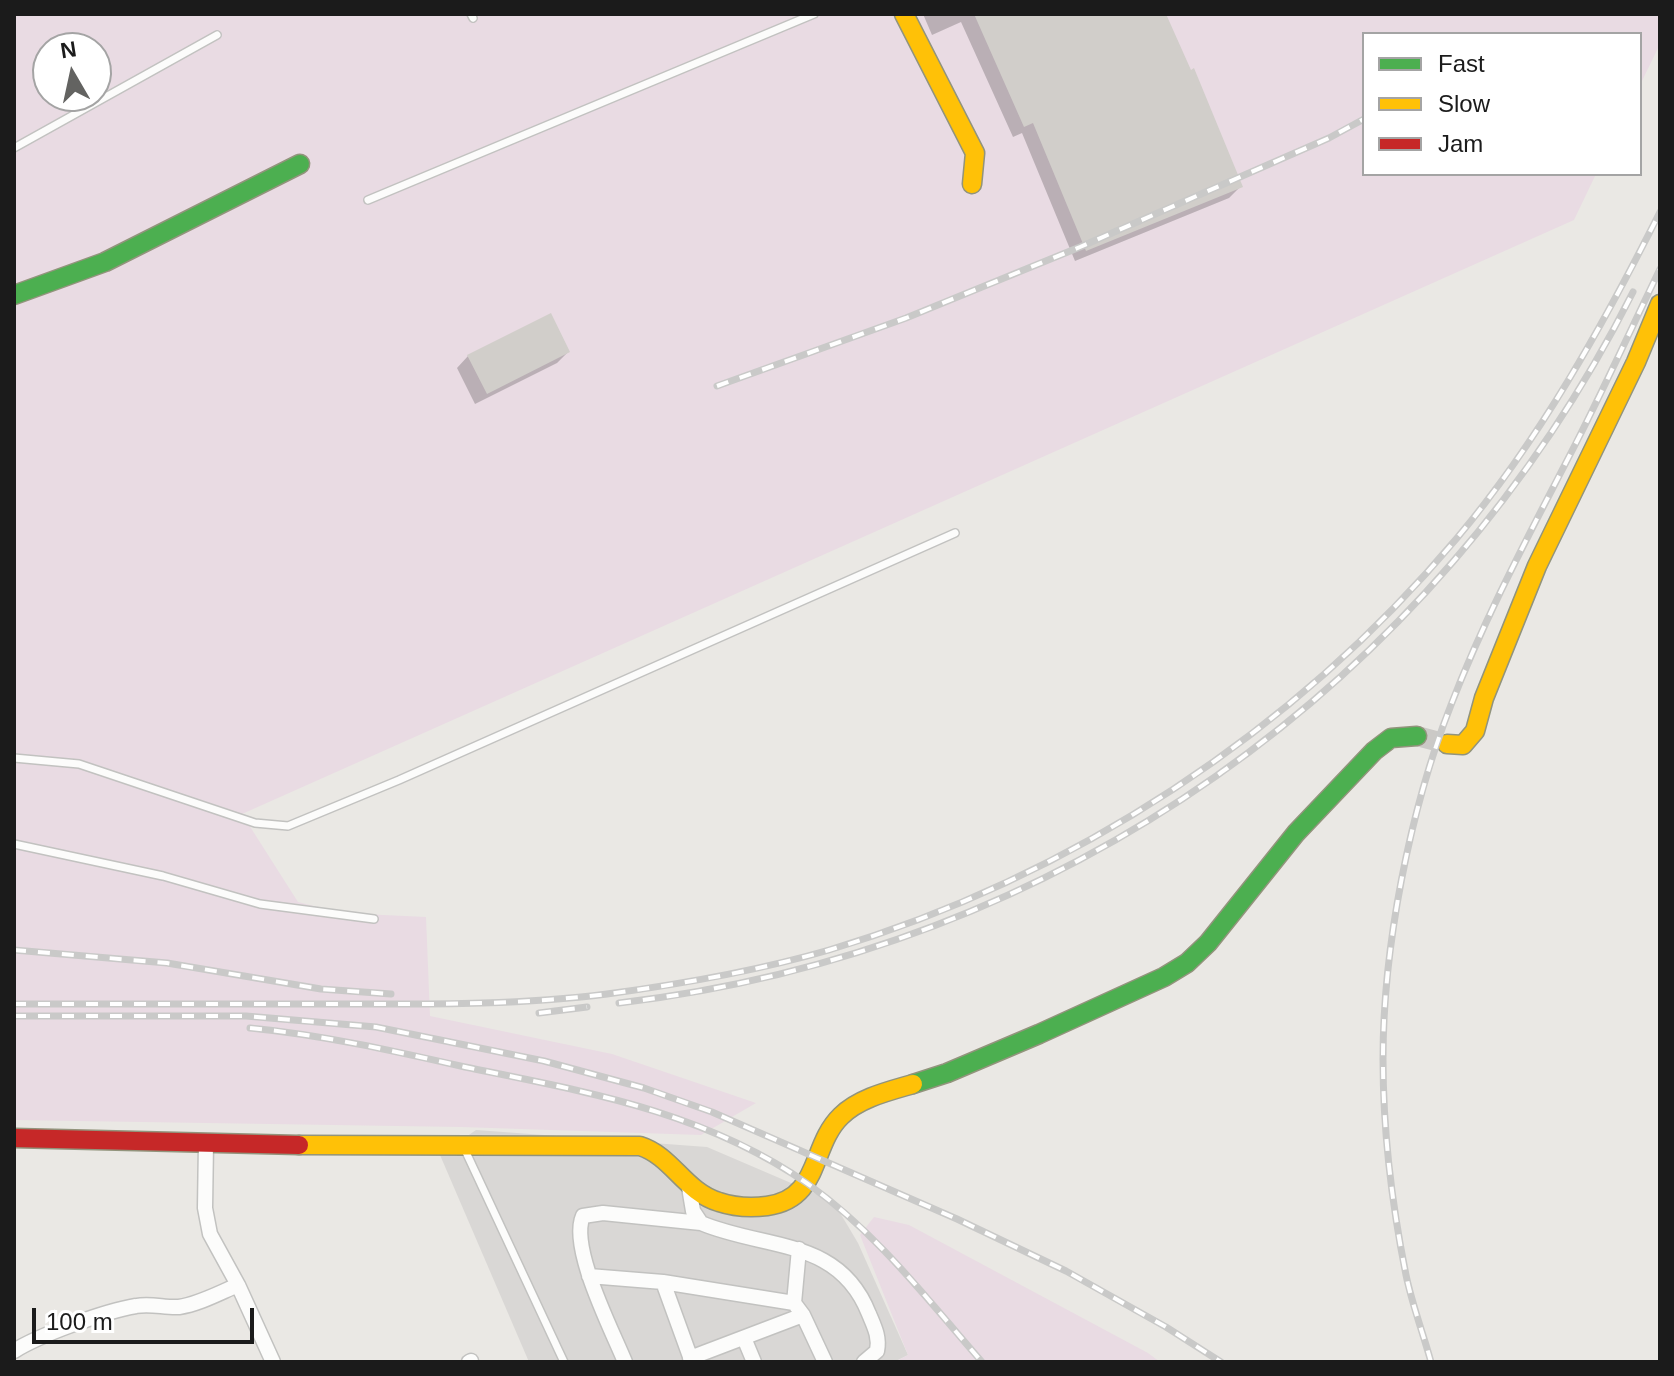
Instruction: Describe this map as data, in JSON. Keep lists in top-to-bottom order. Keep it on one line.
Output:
{"legend":["Fast","Slow","Jam"],"scale_bar":"100 m","north":"top"}
